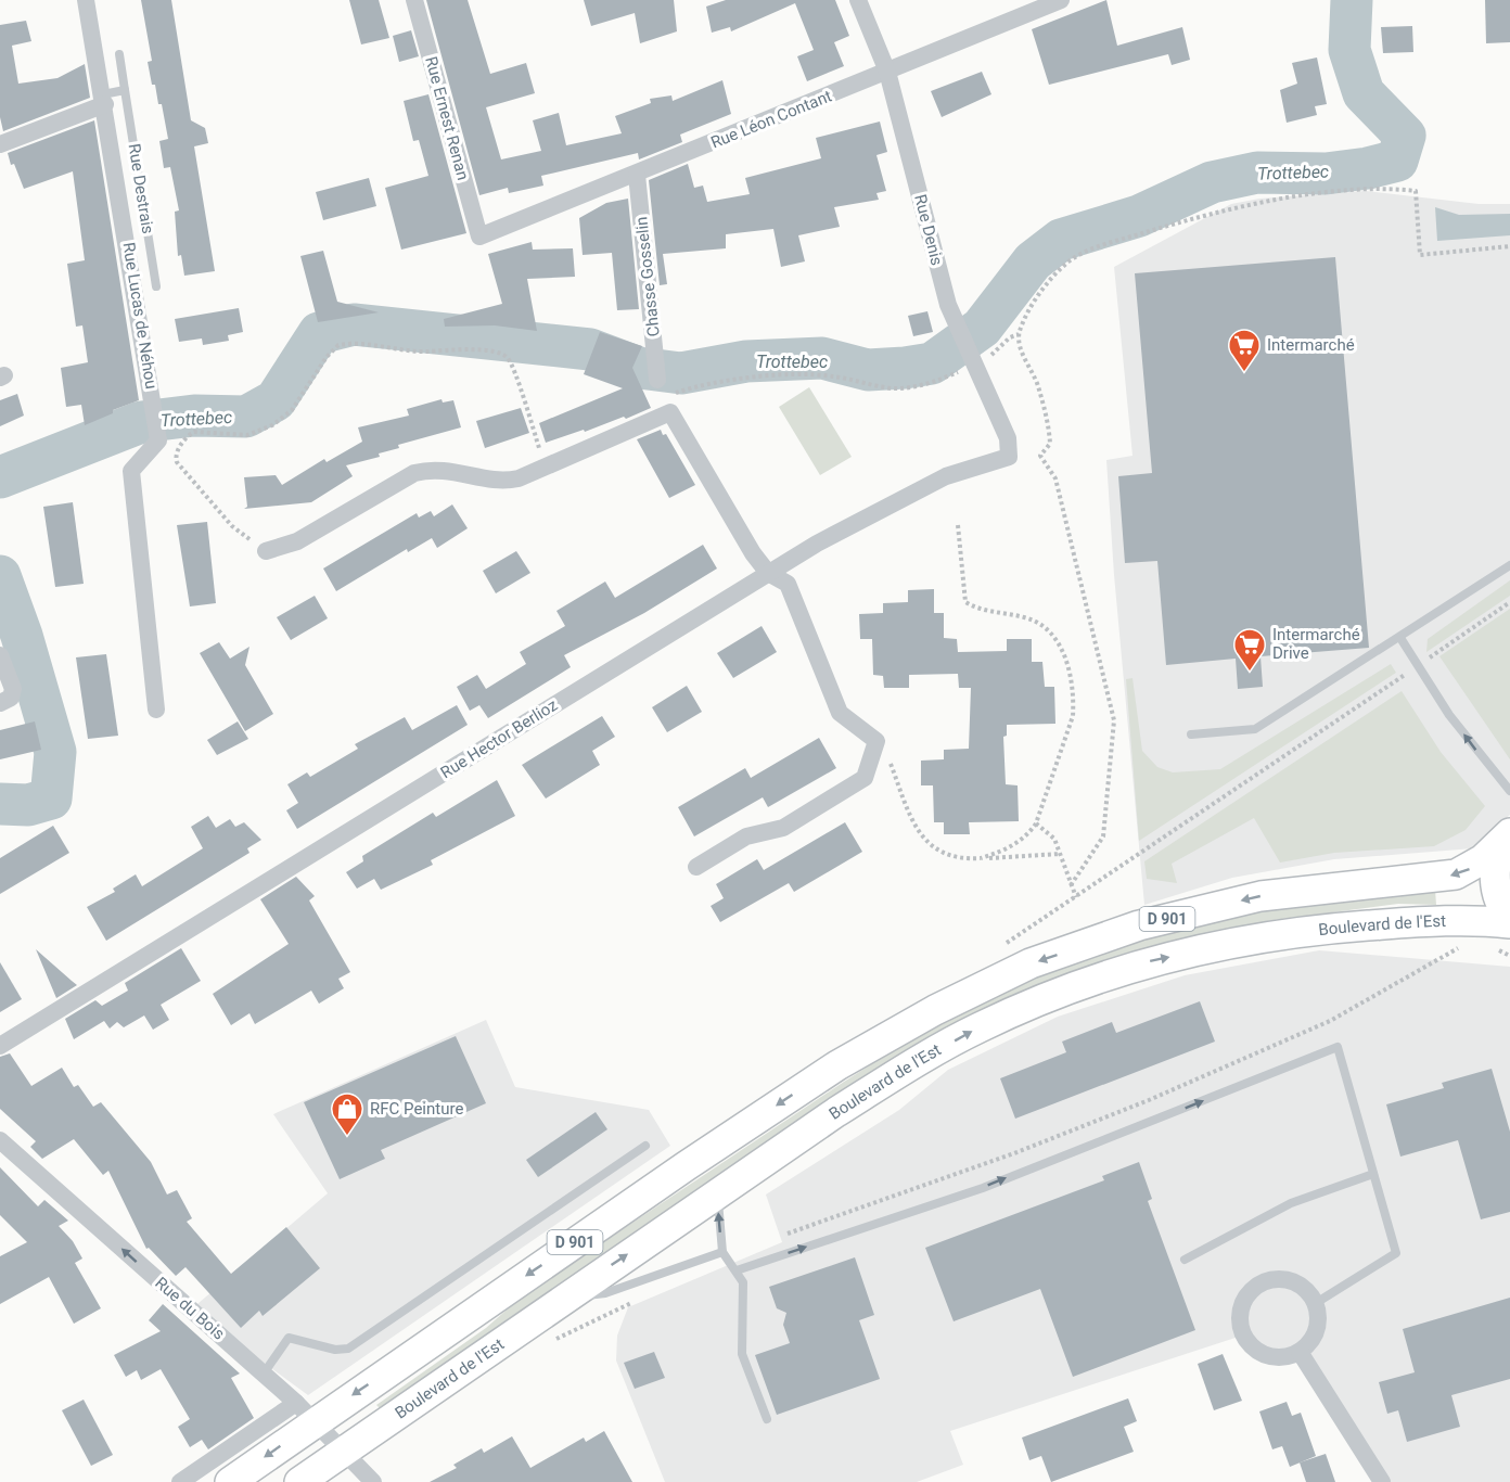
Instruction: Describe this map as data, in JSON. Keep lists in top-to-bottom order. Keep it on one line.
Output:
{"streets":{"main road":["D 901","Boulevard de l'Est"],"street":["Rue Ernest Renan","Rue Léon Contant","Rue Denis","Chasse Gosselin","Rue Lucas de Néhou","Rue Hector Berlioz","Rue du Bois"],"lane":["Rue Destrais"]},"crossings":[["Rue Ernest Renan","Rue Léon Contant"],["Rue Léon Contant","Rue Denis"],["Rue Léon Contant","Chasse Gosselin"],["Rue Denis","Rue Hector Berlioz"],["D 901","Boulevard de l'Est"],["D 901","Rue du Bois"],["Boulevard de l'Est","Rue du Bois"]],"one_way":["Rue du Bois"],"water":["Trottebec"],"places":{"supermarket":["Intermarché","Intermarché Drive"],"shop":["RFC Peinture"]}}
